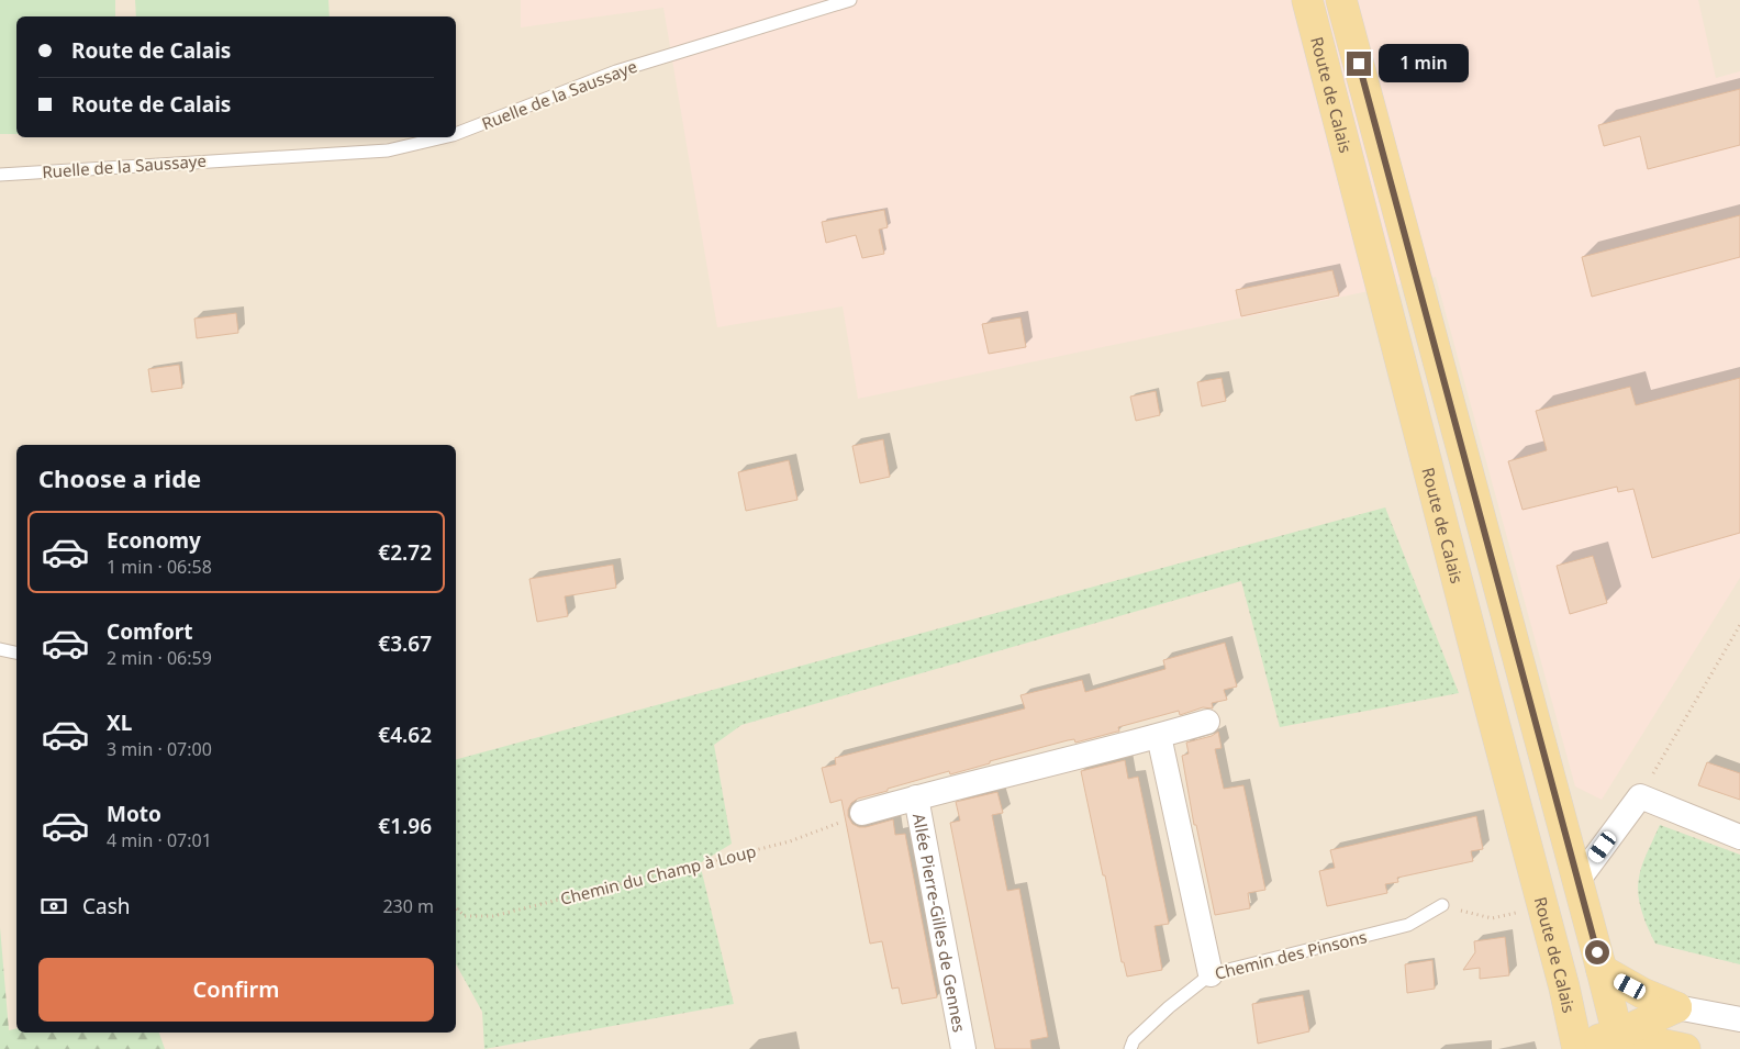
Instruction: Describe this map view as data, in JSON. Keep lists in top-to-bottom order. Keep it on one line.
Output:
{"streets":{"main road":["Route de Calais"],"street":["Allée Pierre-Gilles de Gennes"],"lane":["Ruelle de la Saussaye","Chemin des Pinsons"],"path":["Chemin du Champ à Loup"]},"crossings":[["Chemin du Champ à Loup","Allée Pierre-Gilles de Gennes"]],"page":{"banner":["Route de Calais","Route de Calais"],"bubble":"1 min","heading":"Choose a ride","list":[{"name":"Economy","note":"1 min · 06:58","value":"€2.72"},{"name":"Comfort","note":"2 min · 06:59","value":"€3.67"},{"name":"XL","note":"3 min · 07:00","value":"€4.62"},{"name":"Moto","note":"4 min · 07:01","value":"€1.96"}],"pay":["Cash","230 m"],"buttons":"Confirm"}}
